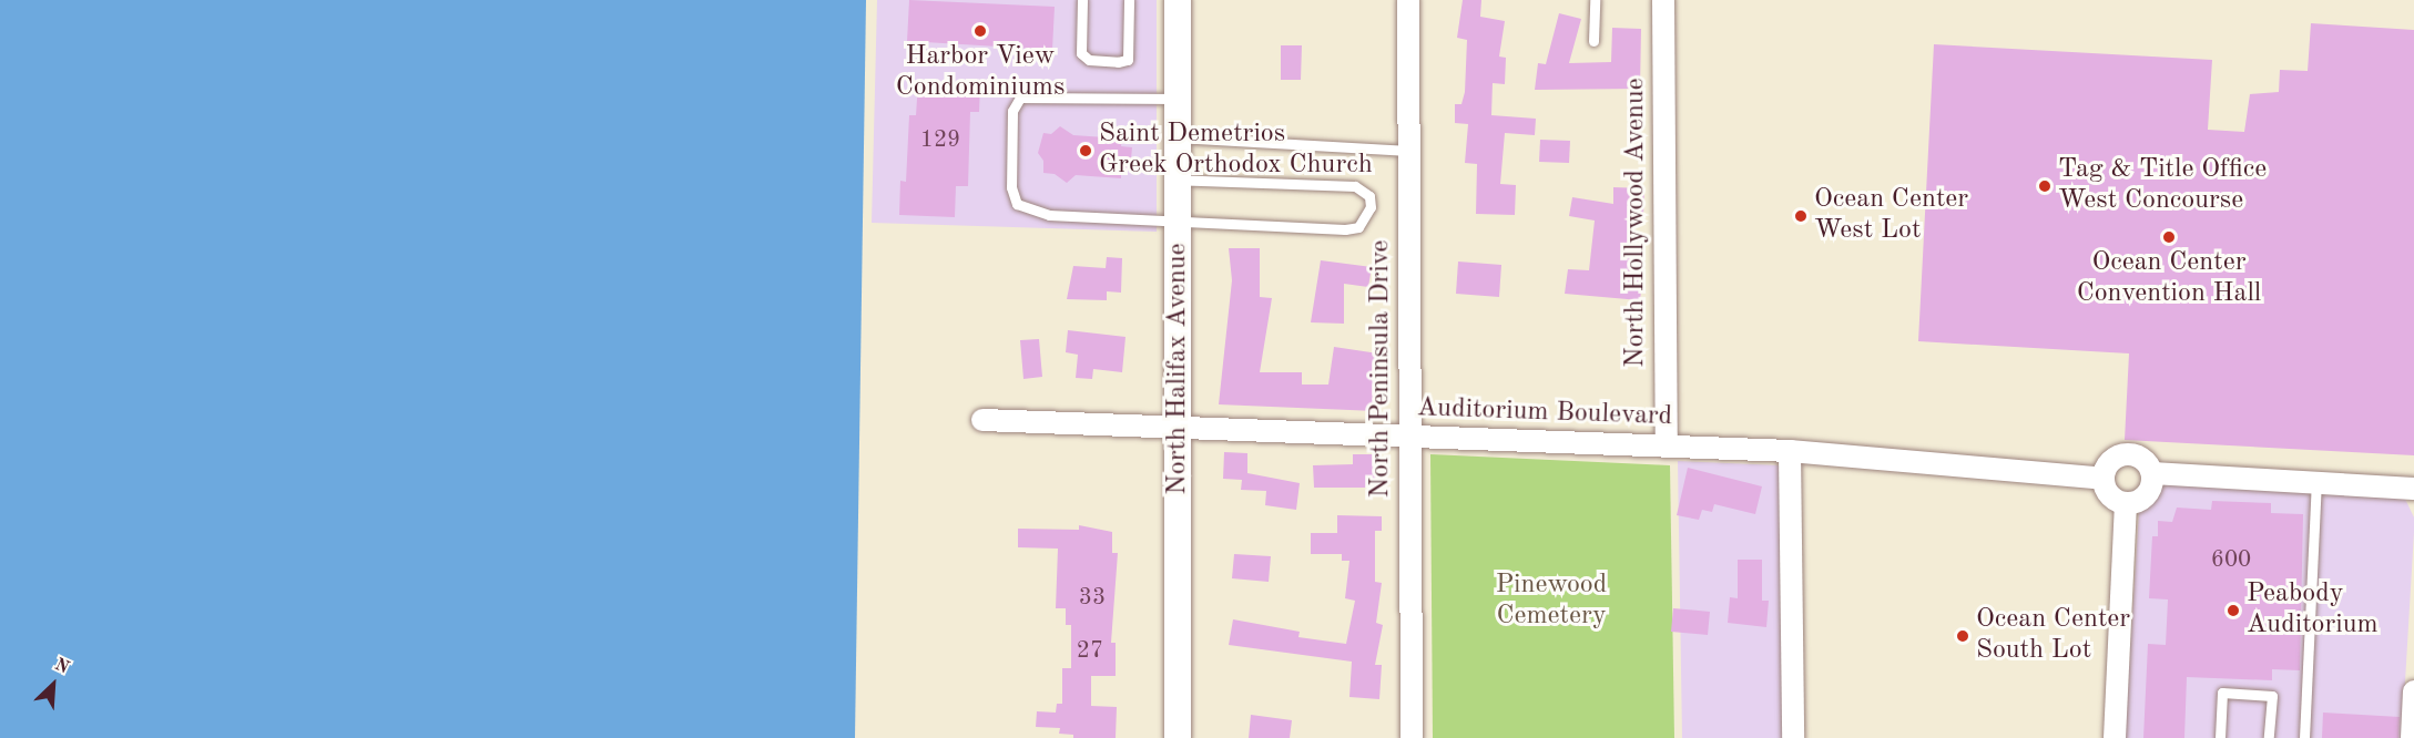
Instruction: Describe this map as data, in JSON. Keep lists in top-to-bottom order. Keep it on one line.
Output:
{"streets":{"street":["North Hollywood Avenue","North Halifax Avenue","North Peninsula Drive","Auditorium Boulevard"]},"crossings":[["North Hollywood Avenue","Auditorium Boulevard"],["North Halifax Avenue","Auditorium Boulevard"],["North Peninsula Drive","Auditorium Boulevard"]],"parks":["Pinewood Cemetery"],"places":["Harbor View Condominiums","Saint Demetrios Greek Orthodox Church","Tag & Title Office West Concourse","Ocean Center West Lot","Ocean Center Convention Hall","Peabody Auditorium","Ocean Center South Lot"],"house_numbers":["129","600","33","27"],"north":"top right"}
